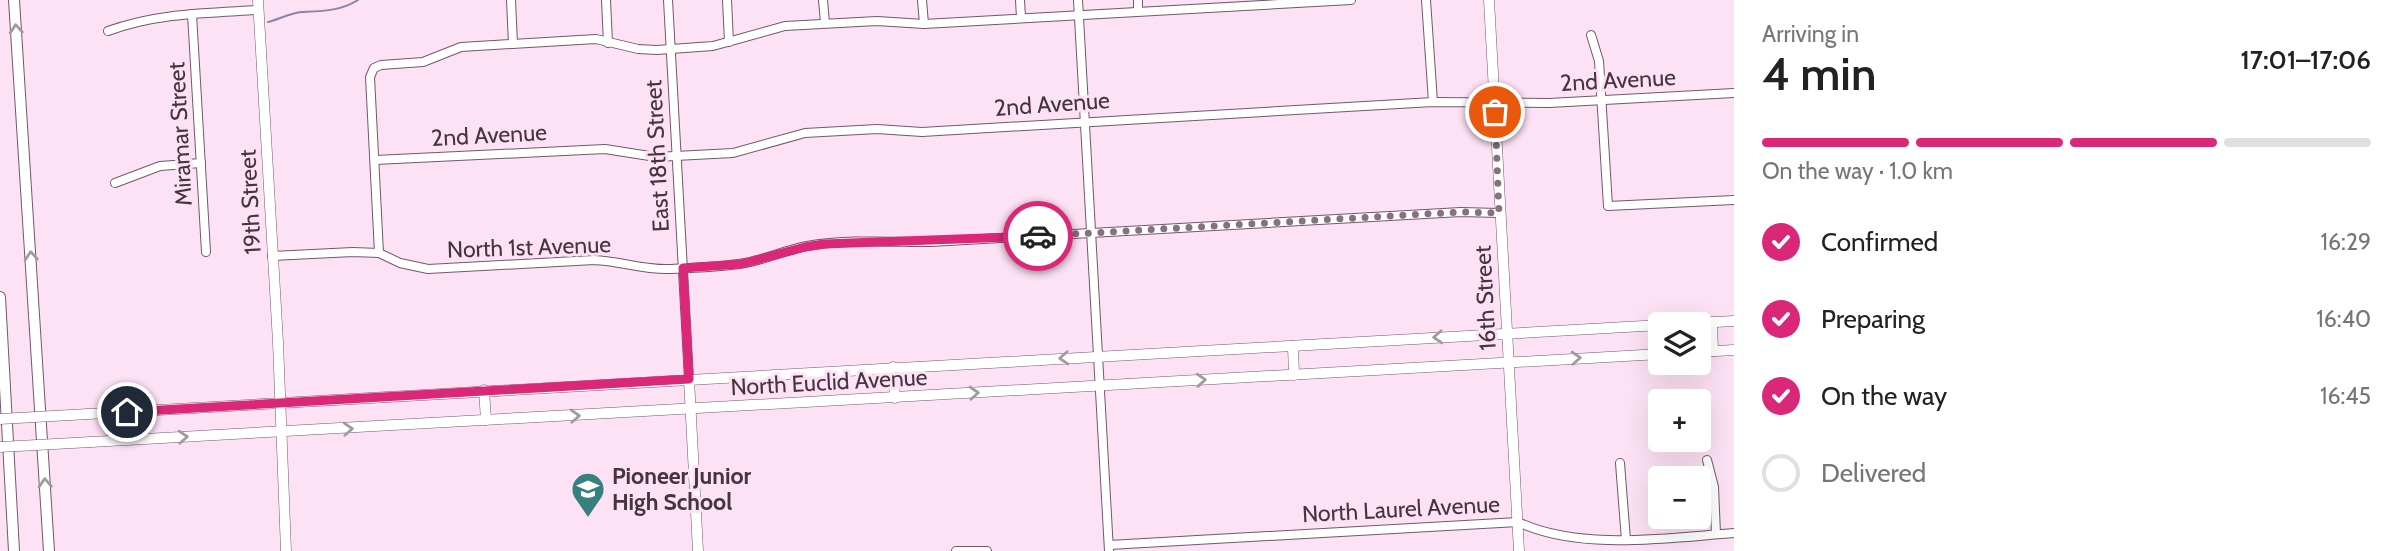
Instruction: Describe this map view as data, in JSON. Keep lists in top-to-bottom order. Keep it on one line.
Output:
{"streets":{"main road":["East 18th Street","19th Street","16th Street","North Euclid Avenue"],"street":["2nd Avenue","Miramar Street","North 1st Avenue","North Laurel Avenue"]},"crossings":[["2nd Avenue","East 18th Street"],["2nd Avenue","16th Street"],["East 18th Street","North 1st Avenue"],["East 18th Street","North Euclid Avenue"],["19th Street","North 1st Avenue"],["19th Street","North Euclid Avenue"],["North 1st Avenue","16th Street"],["16th Street","North Euclid Avenue"],["16th Street","North Laurel Avenue"]],"places":{"school or university":["Pioneer Junior High School"]},"page":{"heading":["4 min","Arriving in","17:01–17:06"],"bar":"On the way · 1.0 km","list":[["Confirmed","16:29"],["Preparing","16:40"],["On the way","16:45"],"Delivered"],"map_buttons":["+","−"]}}
